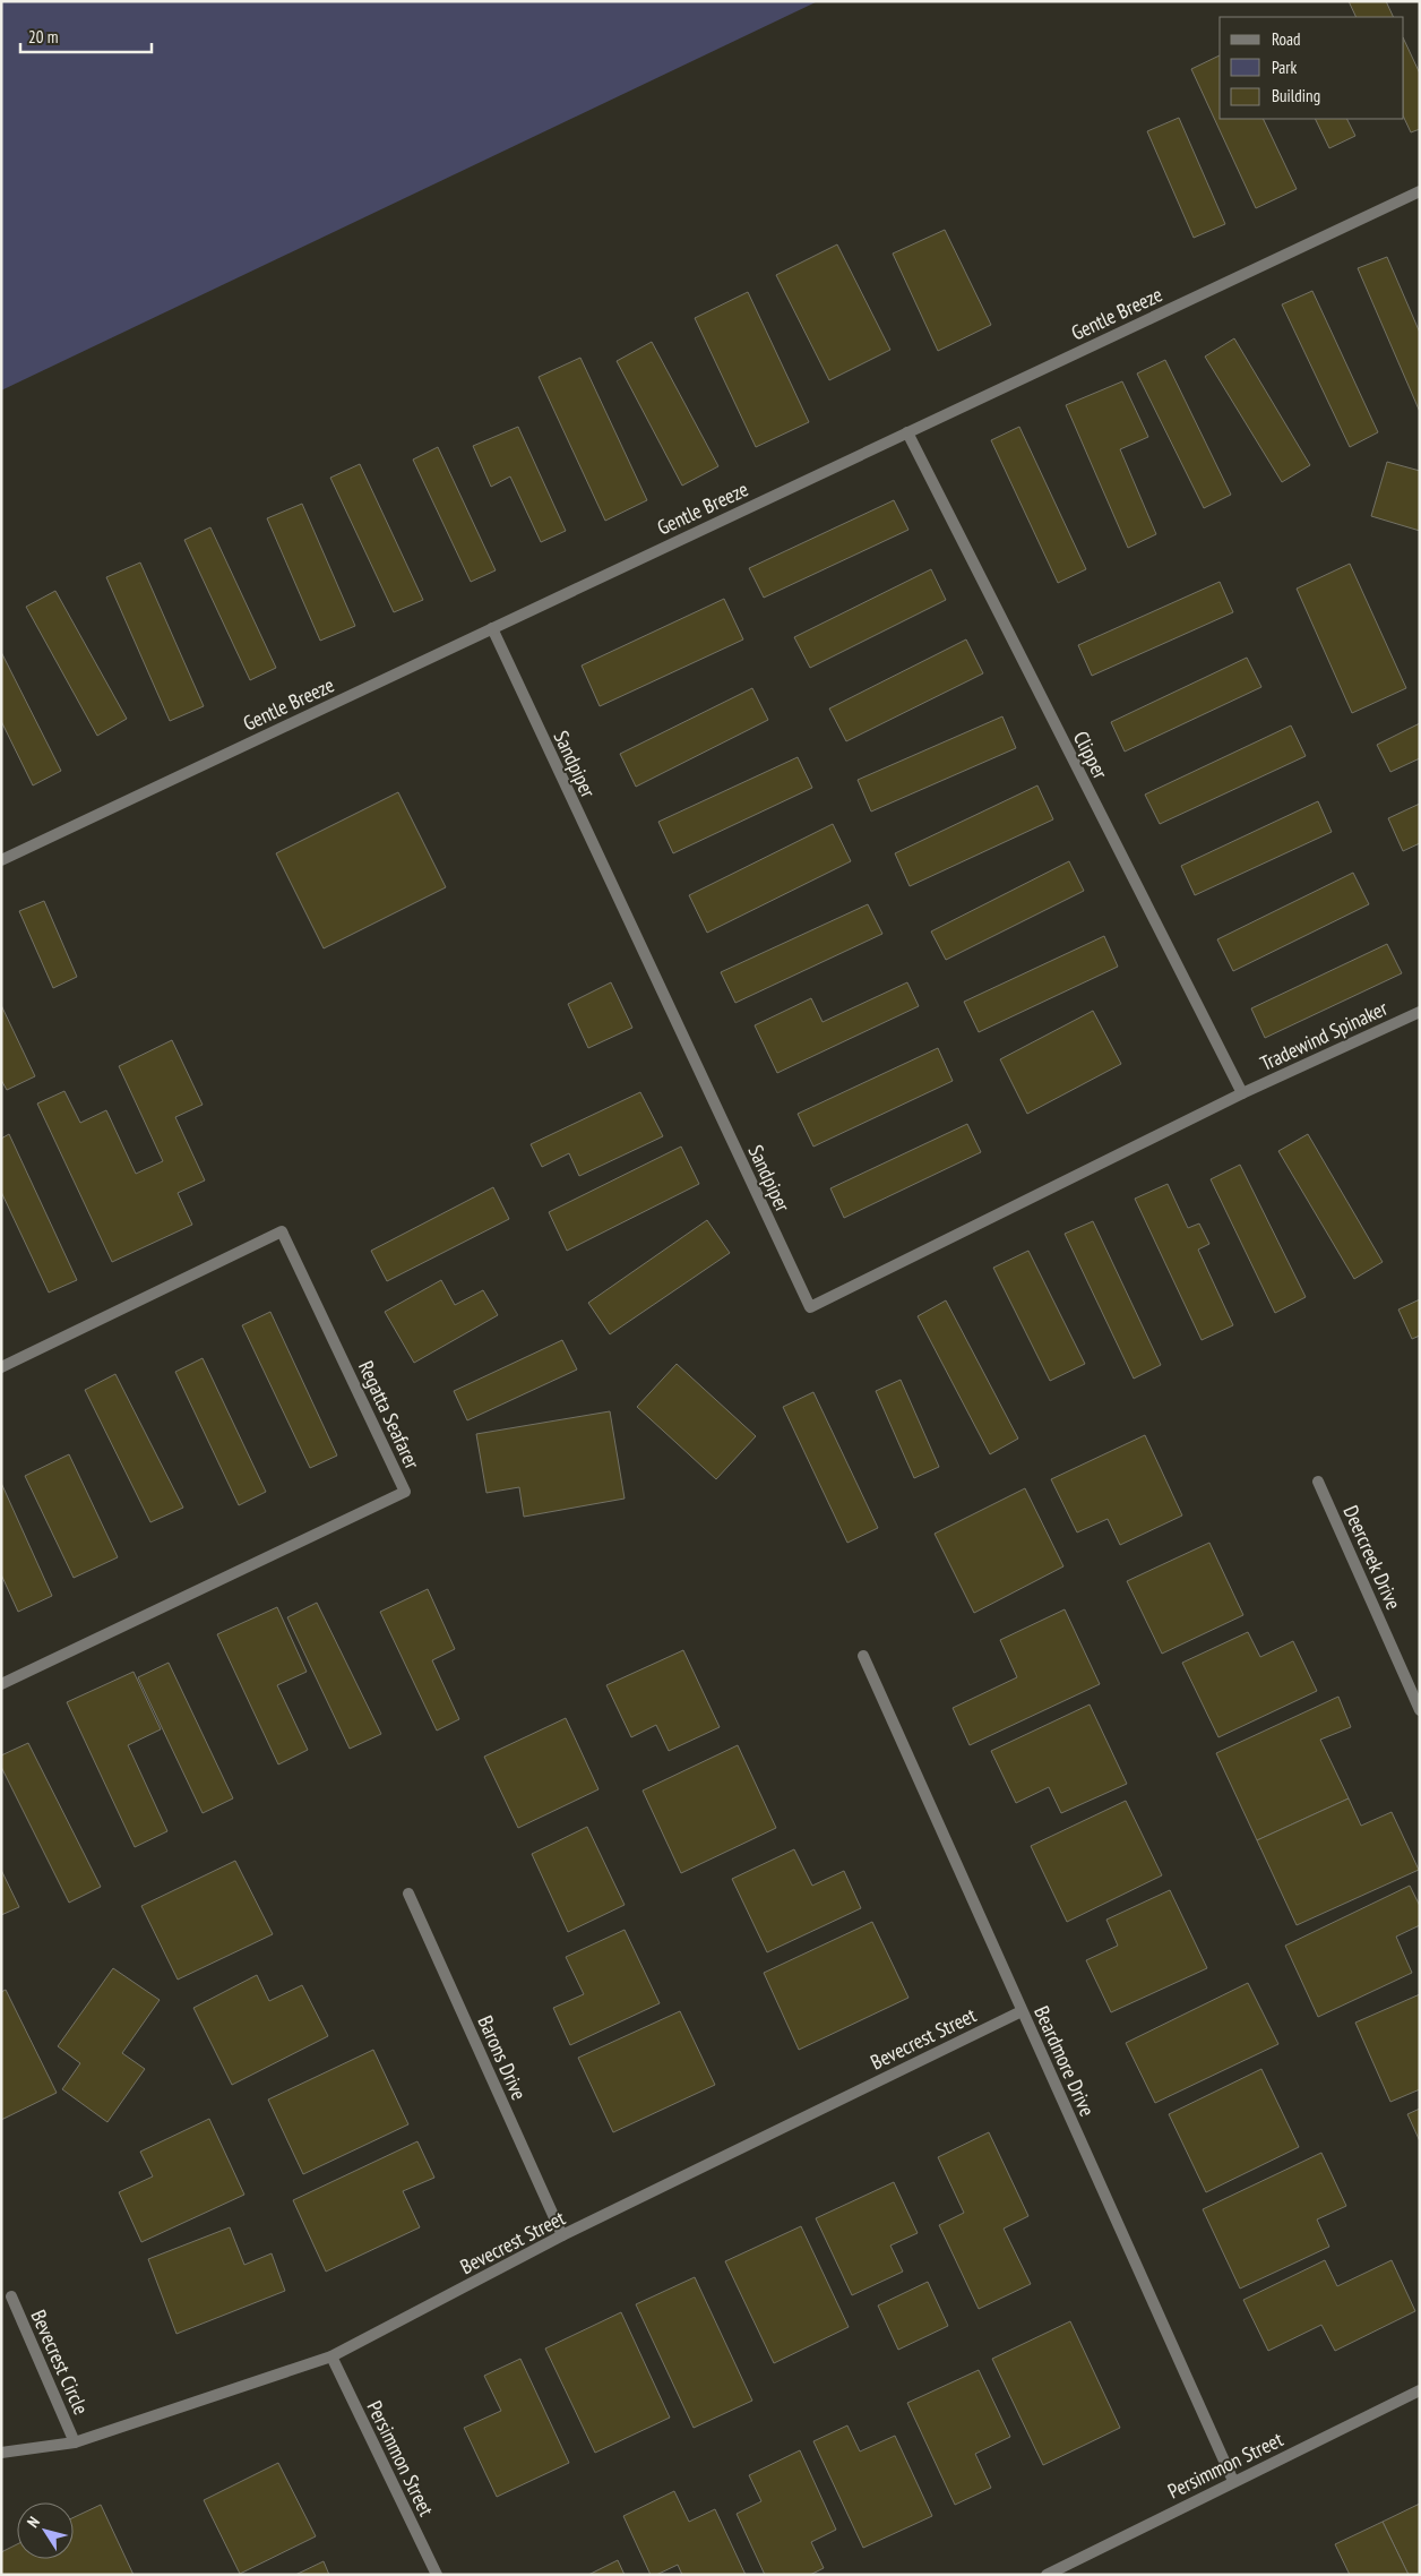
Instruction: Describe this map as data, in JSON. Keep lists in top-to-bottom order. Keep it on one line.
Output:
{"streets":{"street":["Gentle Breeze","Clipper","Sandpiper","Tradewind Spinaker","Regatta Seafarer","Deercreek Drive","Bevecrest Street","Barons Drive","Beardmore Drive","Bevecrest Circle","Persimmon Street"]},"crossings":[["Gentle Breeze","Clipper"],["Gentle Breeze","Sandpiper"],["Clipper","Sandpiper"],["Clipper","Tradewind Spinaker"],["Sandpiper","Tradewind Spinaker"],["Bevecrest Street","Barons Drive"],["Bevecrest Street","Beardmore Drive"],["Bevecrest Street","Bevecrest Circle"],["Bevecrest Street","Persimmon Street"],["Beardmore Drive","Persimmon Street"]],"legend":["Road","Park","Building"],"scale_bar":"20 m","north":"top left"}
